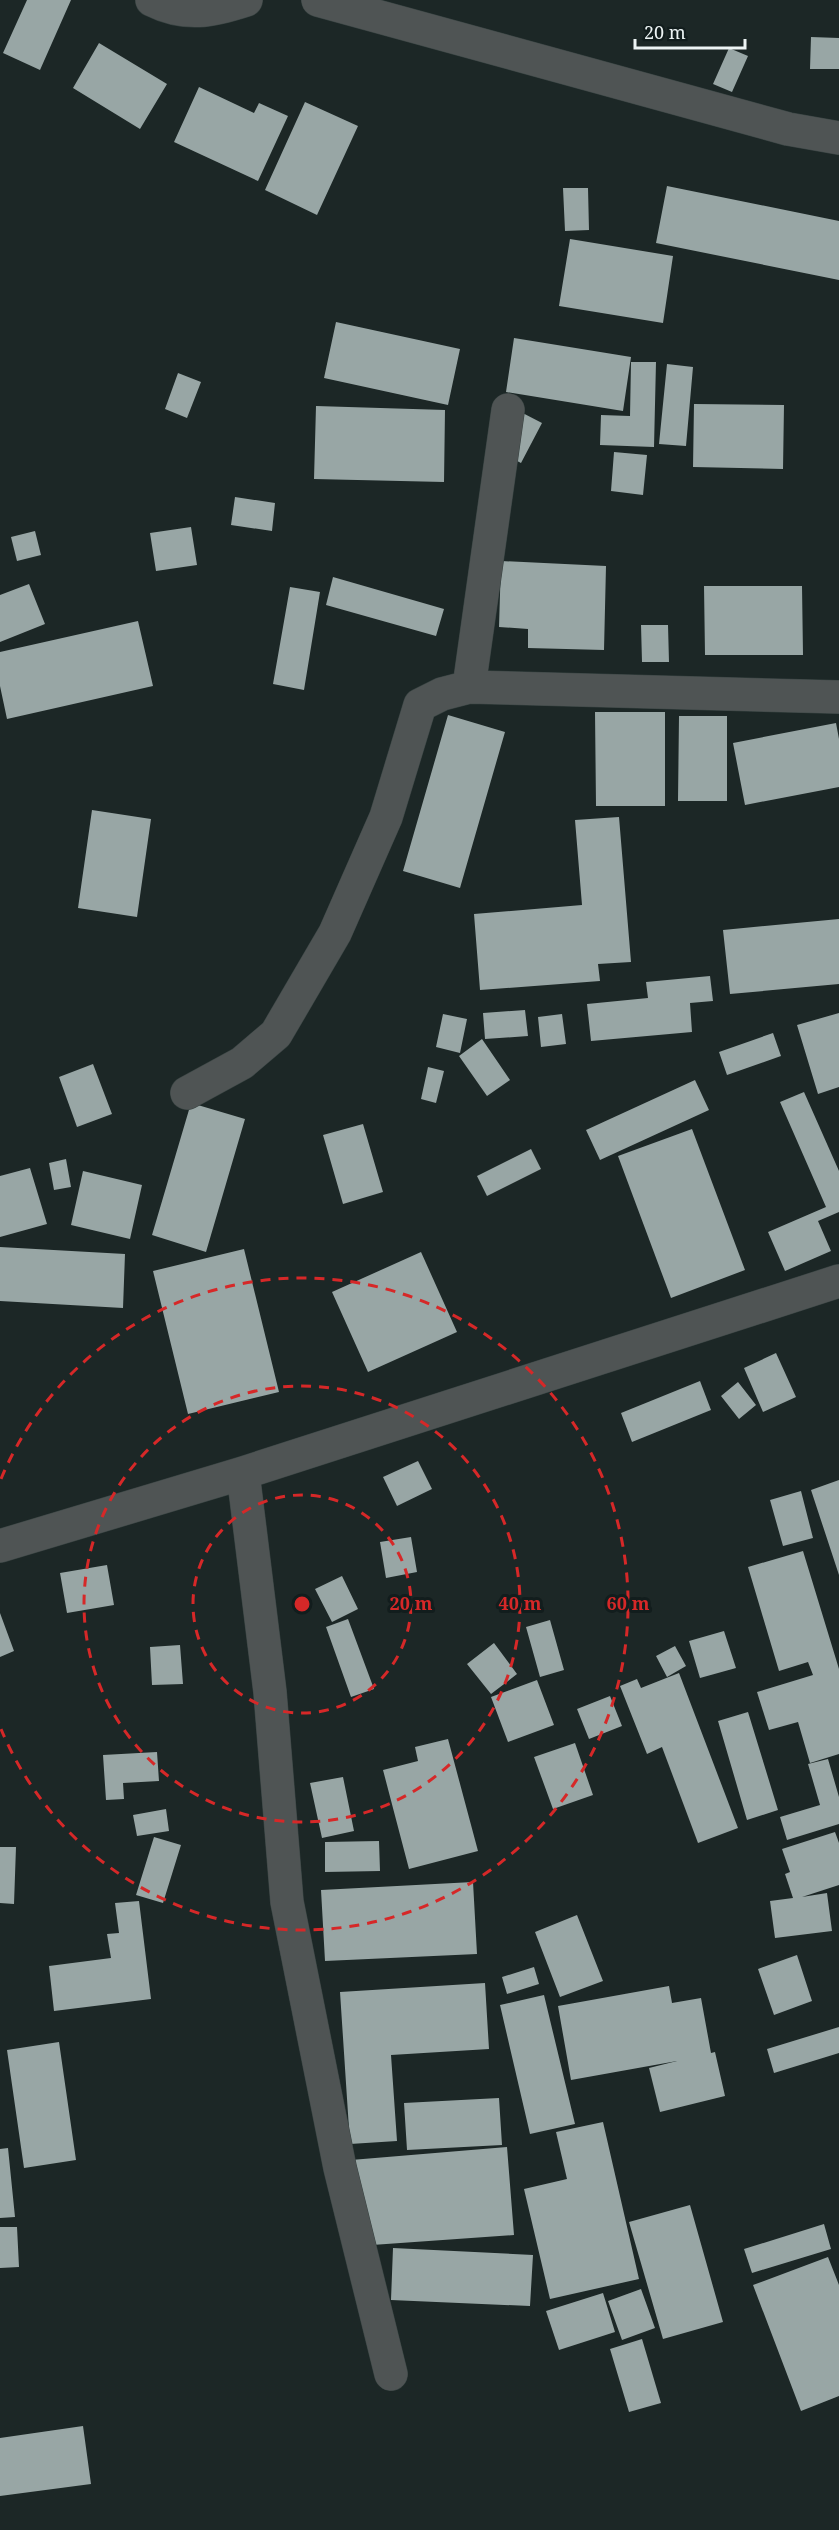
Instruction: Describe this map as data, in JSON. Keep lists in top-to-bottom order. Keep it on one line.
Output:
{"scale_bar":"20 m","rings":["20 m","40 m","60 m"]}
